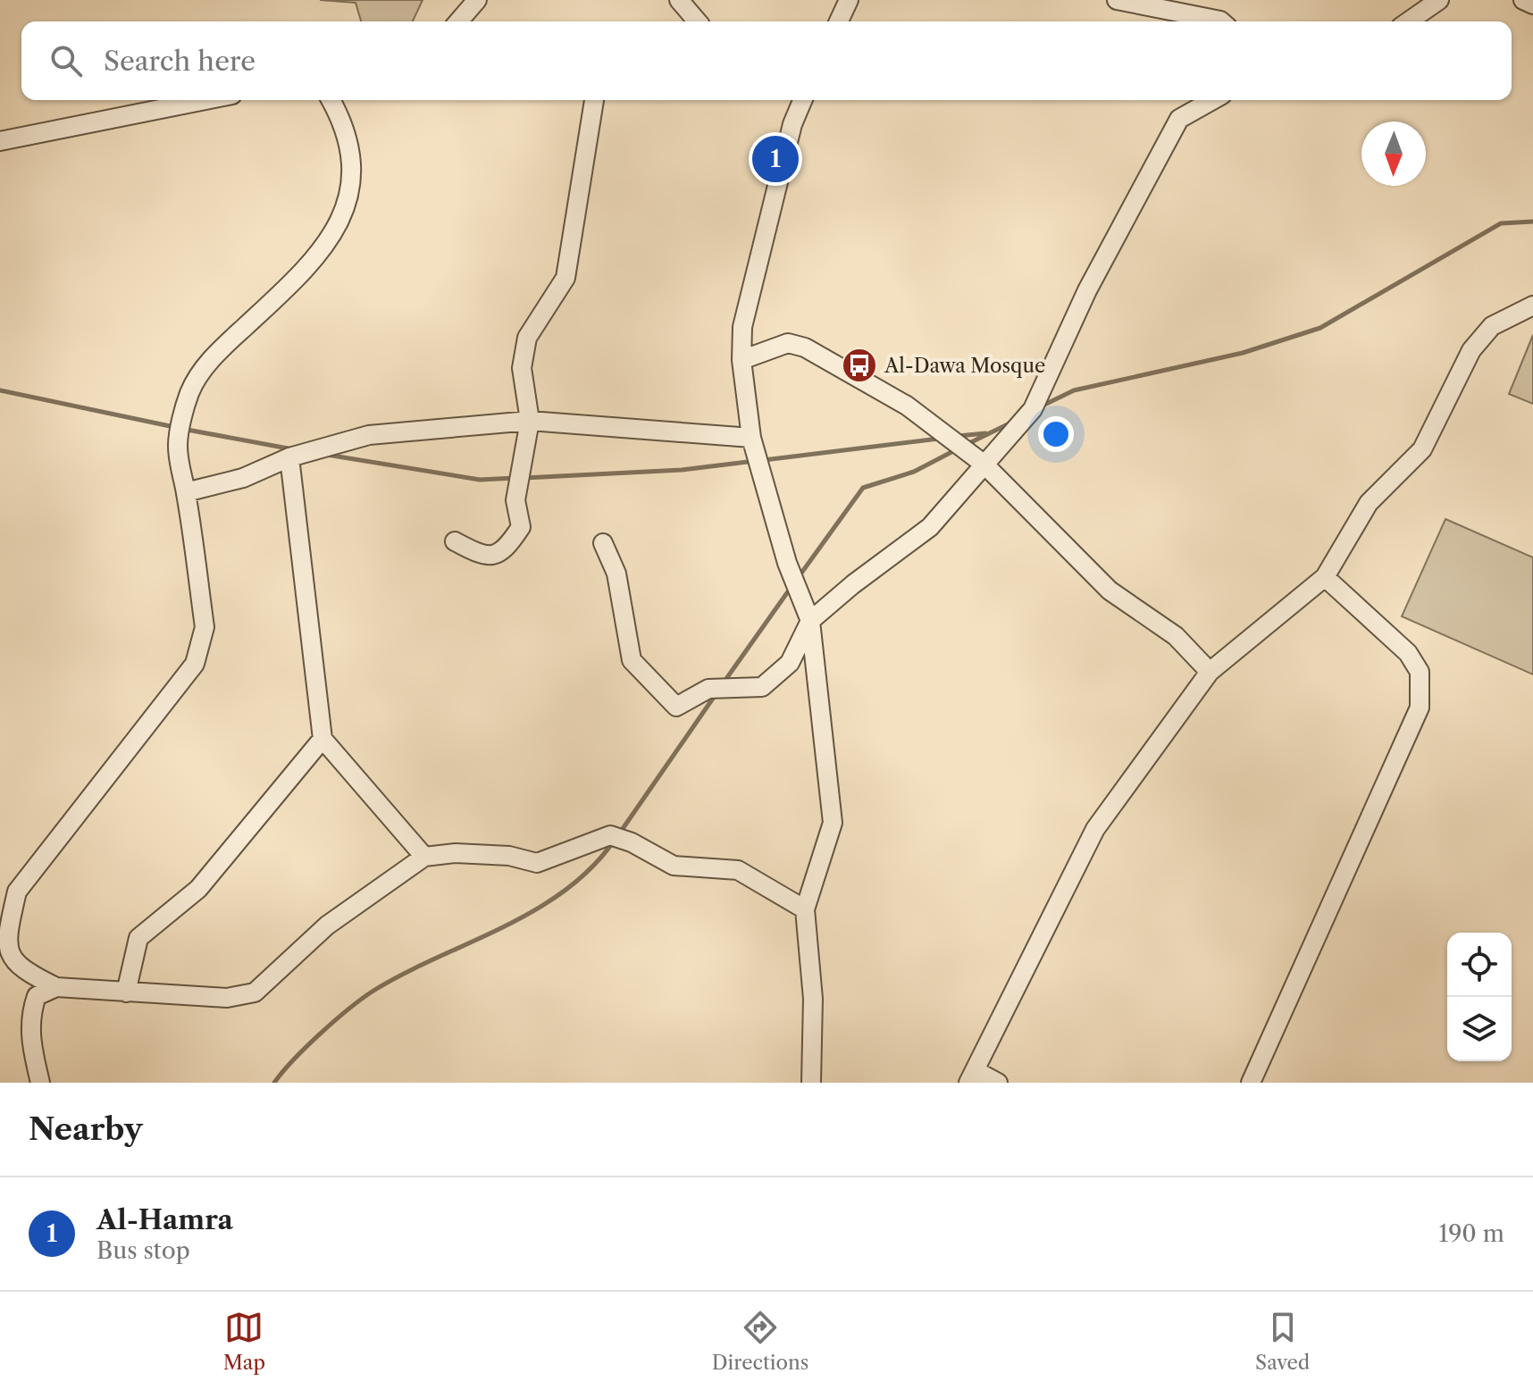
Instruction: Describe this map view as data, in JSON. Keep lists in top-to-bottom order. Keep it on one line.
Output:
{"places":{"bus stop":["Al-Dawa Mosque"]},"north":"bottom","page":{"search":"Search here","pins":"1","heading":"Nearby","list":[{"mark":"1","name":"Al-Hamra","note":"Bus stop","value":"190 m"}],"nav":["Map","Directions","Saved"]}}
